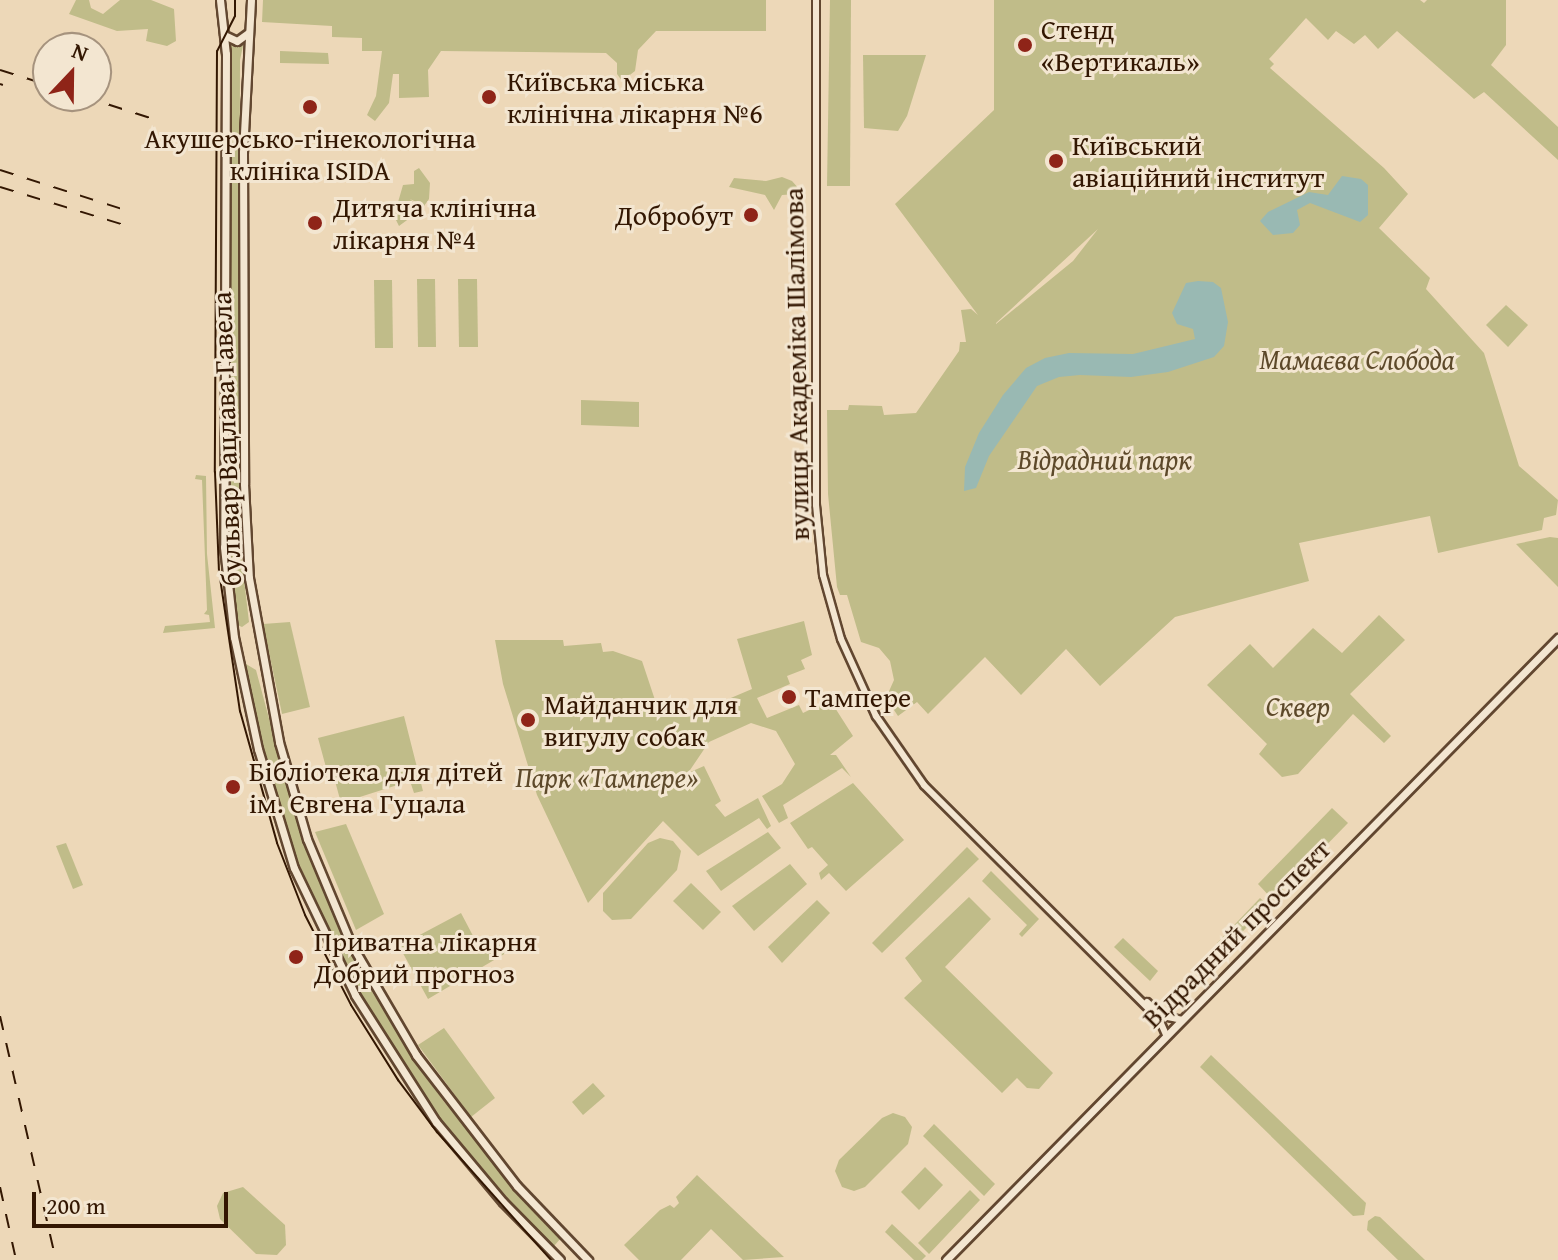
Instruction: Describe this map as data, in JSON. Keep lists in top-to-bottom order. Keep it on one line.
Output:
{"streets":{"main road":["бульвар Вацлава Гавела","Відрадний проспект"],"street":["вулиця Академіка Шалімова"]},"crossings":[["вулиця Академіка Шалімова","Відрадний проспект"]],"parks":["Мамаєва Слобода","Відрадний парк","Сквер","Парк «Тампере»"],"places":["Стенд «Вертикаль»","Київська міська клінічна лікарня №6","Акушерсько-гінекологічна клініка ISIDA","Київський авіаційний інститут","Добробут","Дитяча клінічна лікарня №4","Тампере","Майданчик для вигулу собак","Бібліотека для дітей ім. Євгена Гуцала","Приватна лікарня Добрий прогноз"],"scale_bar":"200 m","north":"top"}
